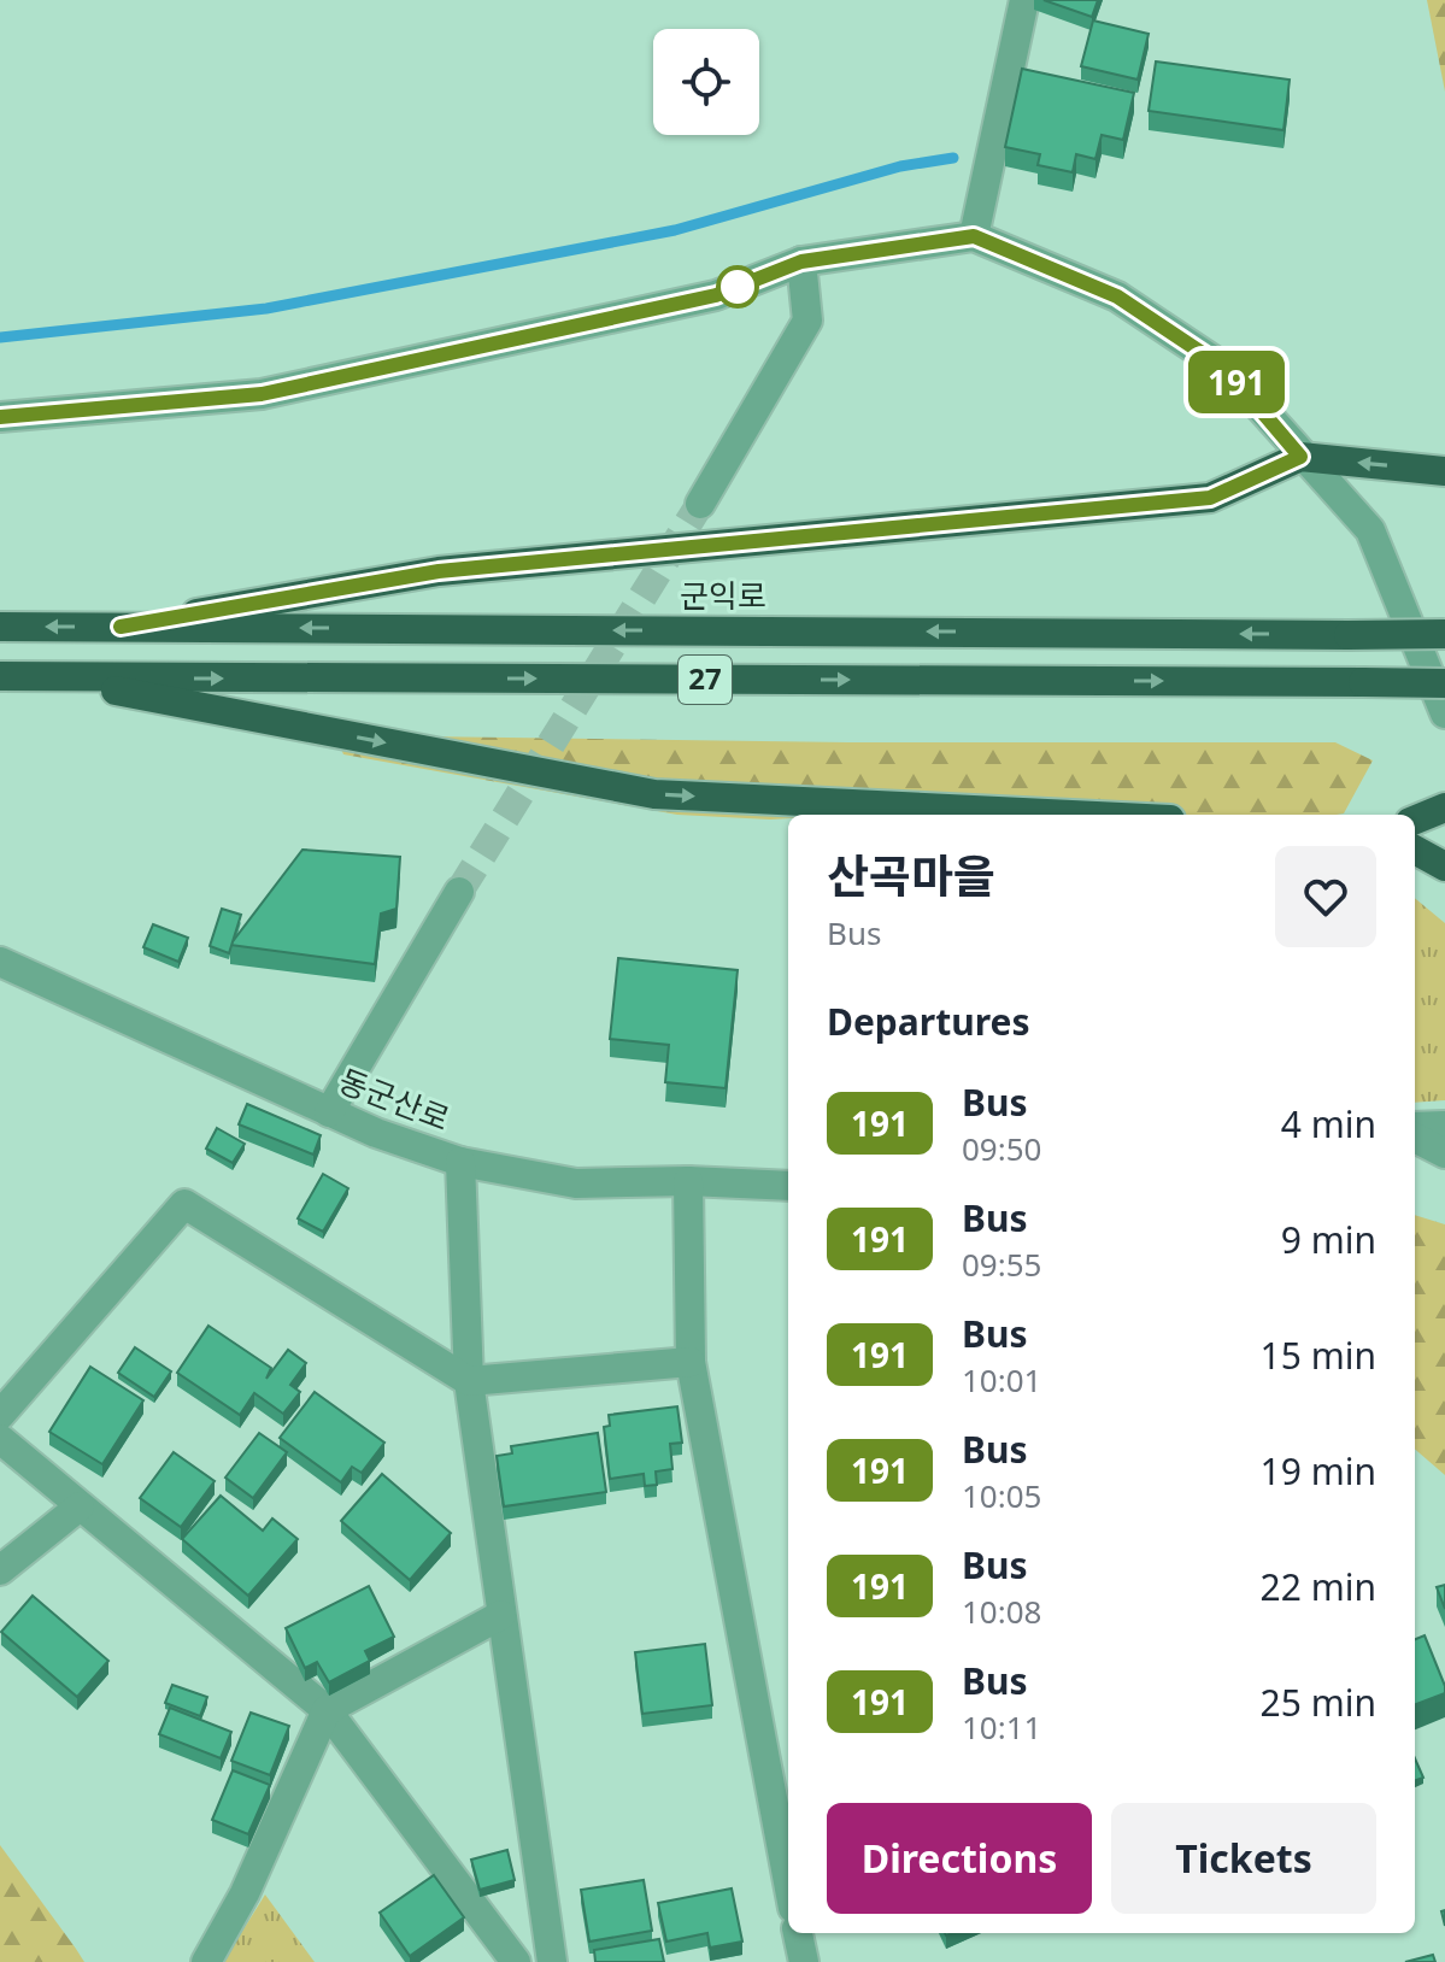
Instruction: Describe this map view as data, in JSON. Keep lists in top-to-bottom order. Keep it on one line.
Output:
{"streets":{"highway":["군익로","27"],"street":["동군산로"]},"lines":["bus line 191"],"page":{"on_map":"191","heading":[["산곡마을","Bus"],"Departures"],"list":[{"mark":"191","name":"Bus","note":"09:50","value":"4 min"},{"mark":"191","name":"Bus","note":"09:55","value":"9 min"},{"mark":"191","name":"Bus","note":"10:01","value":"15 min"},{"mark":"191","name":"Bus","note":"10:05","value":"19 min"},{"mark":"191","name":"Bus","note":"10:08","value":"22 min"},{"mark":"191","name":"Bus","note":"10:11","value":"25 min"}],"buttons":["Directions","Tickets"]}}
